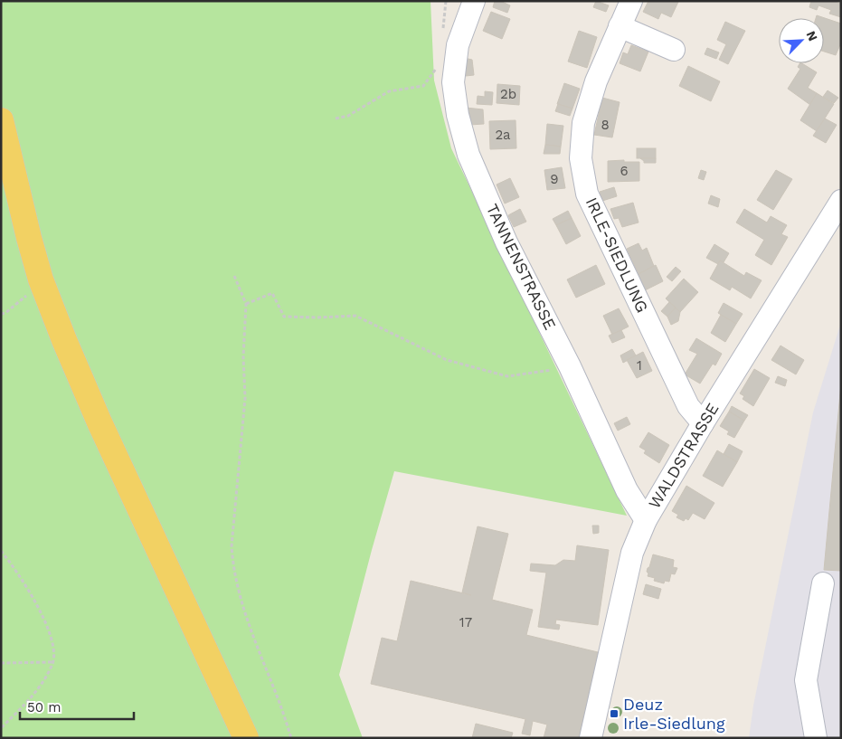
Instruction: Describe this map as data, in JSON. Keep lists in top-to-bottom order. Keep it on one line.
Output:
{"streets":{"street":["IRLE-SIEDLUNG","TANNENSTRASSE","WALDSTRASSE"]},"crossings":[["IRLE-SIEDLUNG","WALDSTRASSE"],["TANNENSTRASSE","WALDSTRASSE"]],"places":{"transit":["Deuz Irle-Siedlung"]},"house_numbers":["2b","8","2a","6","9","1","17"],"scale_bar":"50 m","north":"top right"}
